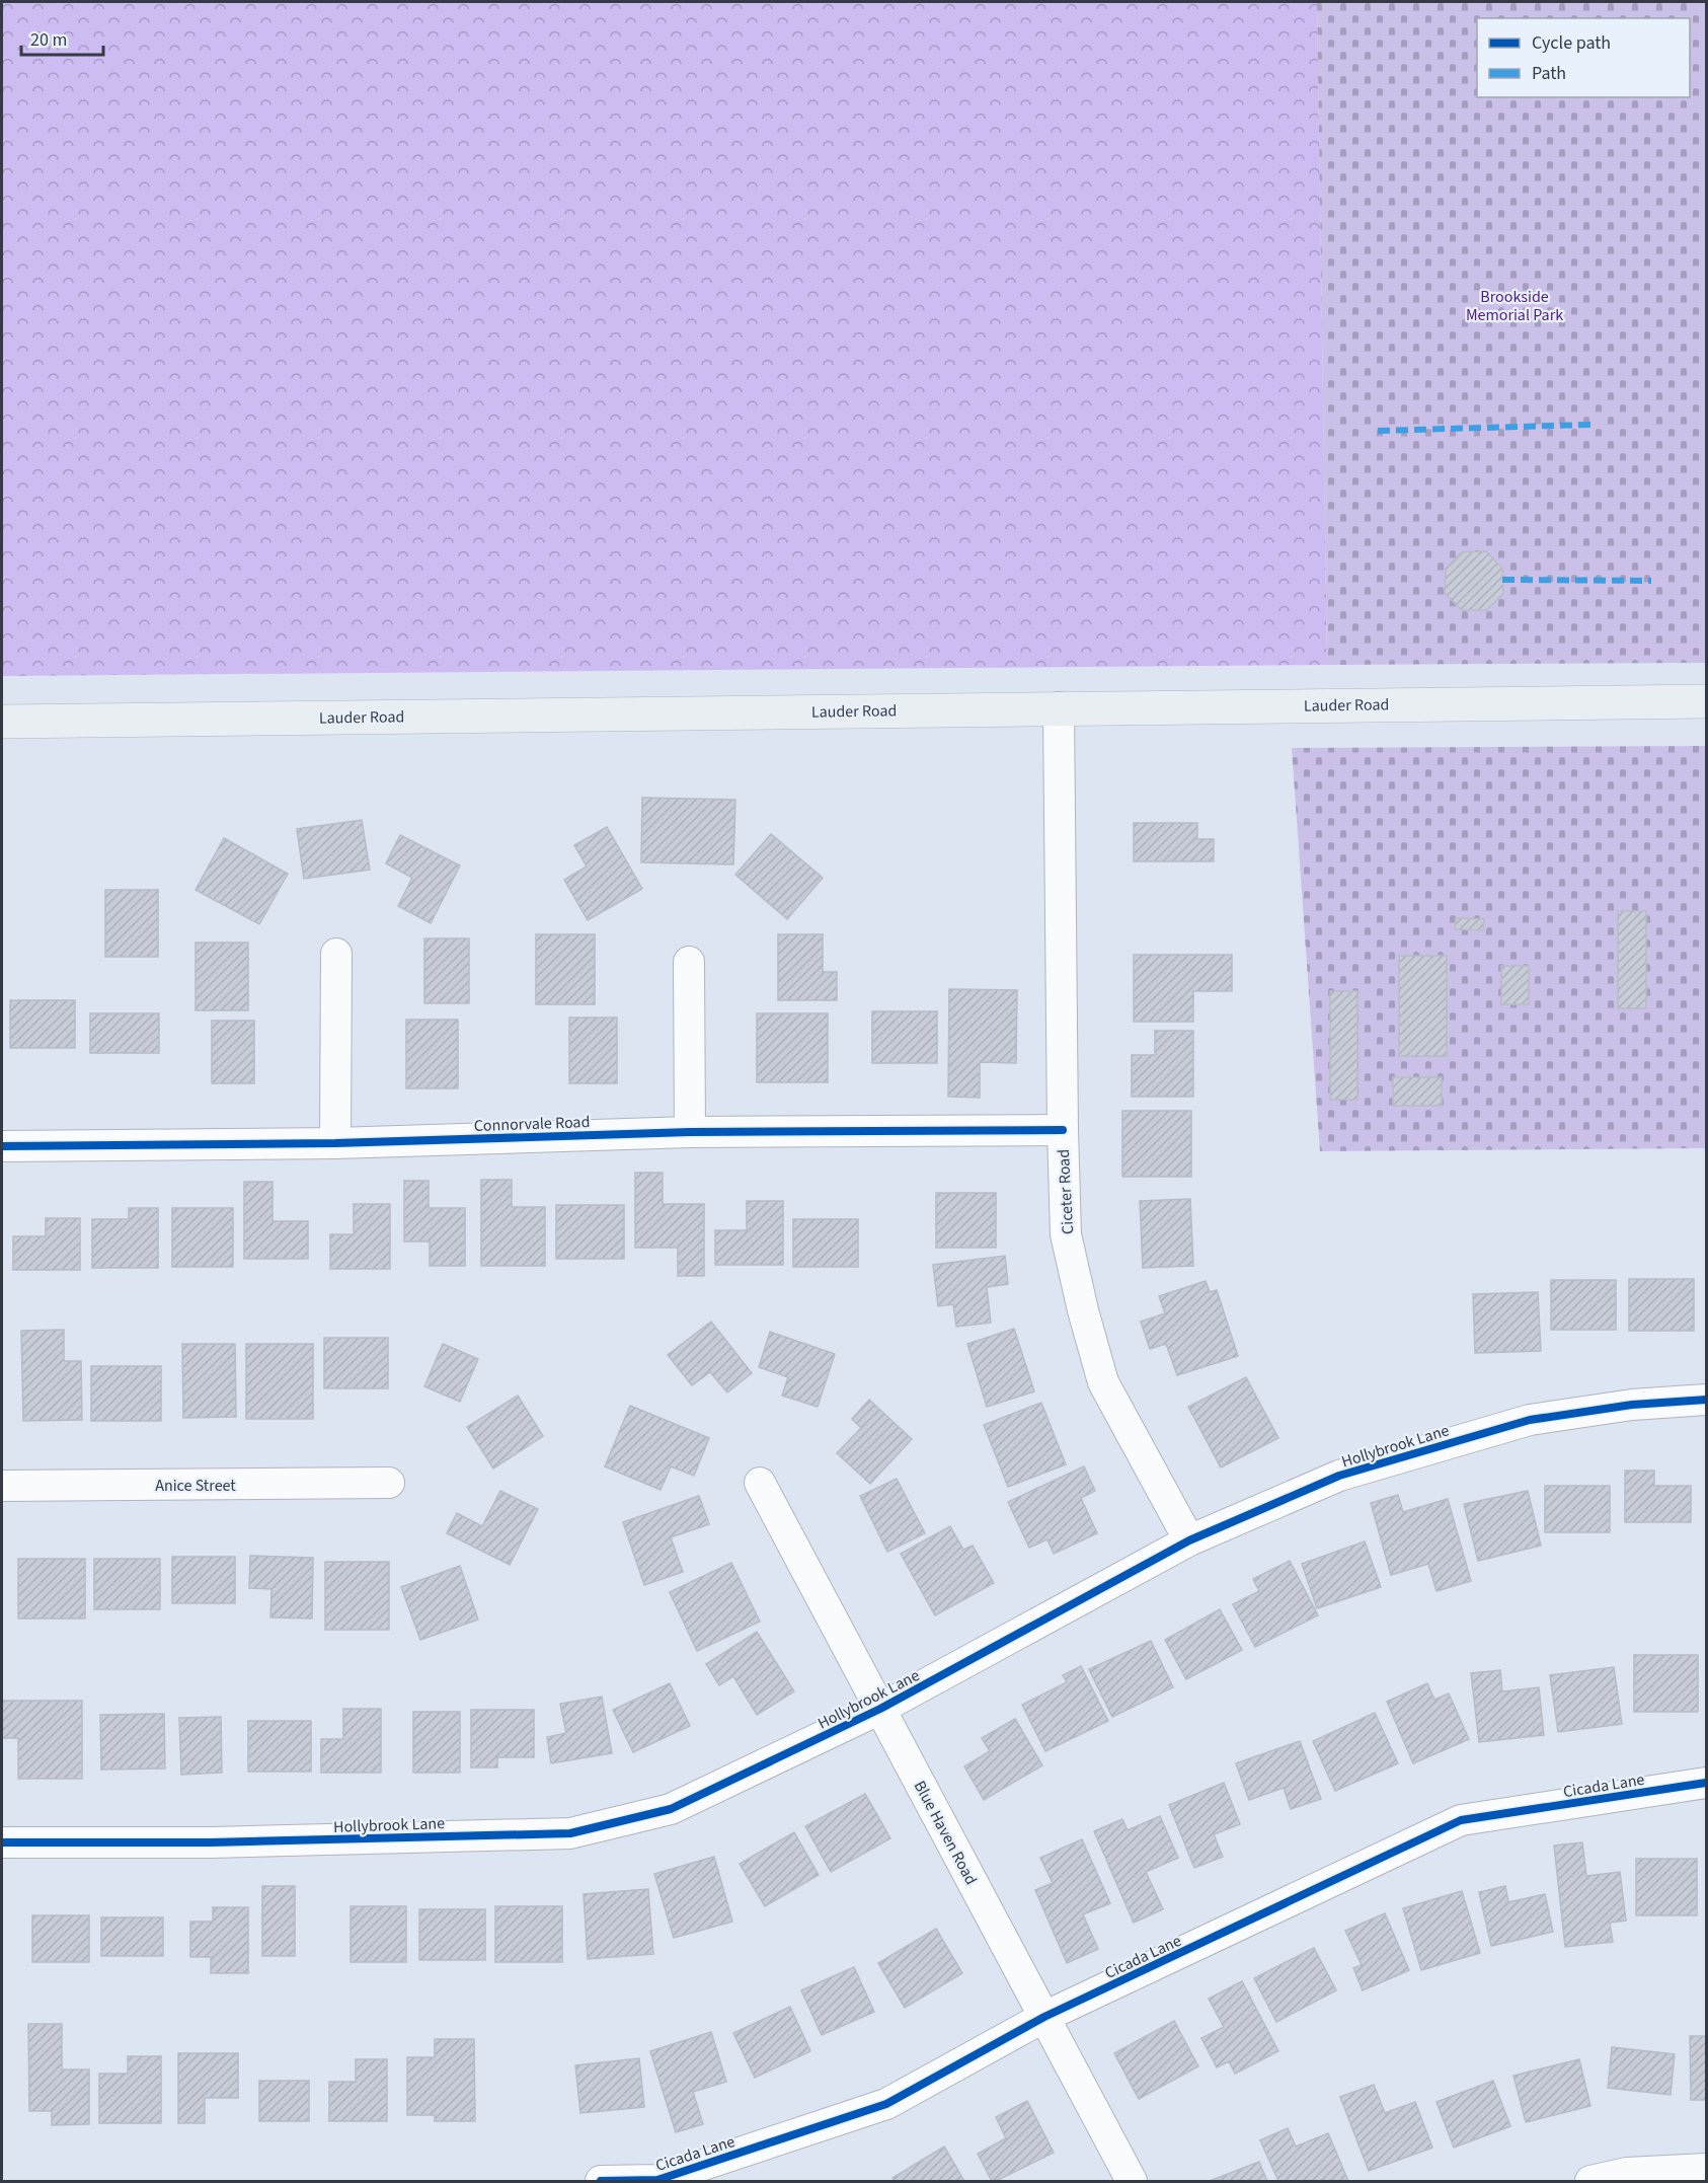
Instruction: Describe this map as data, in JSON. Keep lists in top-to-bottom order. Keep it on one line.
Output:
{"streets":{"main road":["Lauder Road"],"street":["Connorvale Road","Ciceter Road","Hollybrook Lane","Anice Street","Cicada Lane","Blue Haven Road"]},"crossings":[["Lauder Road","Ciceter Road"],["Connorvale Road","Ciceter Road"],["Ciceter Road","Hollybrook Lane"],["Hollybrook Lane","Blue Haven Road"],["Cicada Lane","Blue Haven Road"]],"parks":["Brookside Memorial Park"],"legend":["Cycle path","Path"],"scale_bar":"20 m"}
